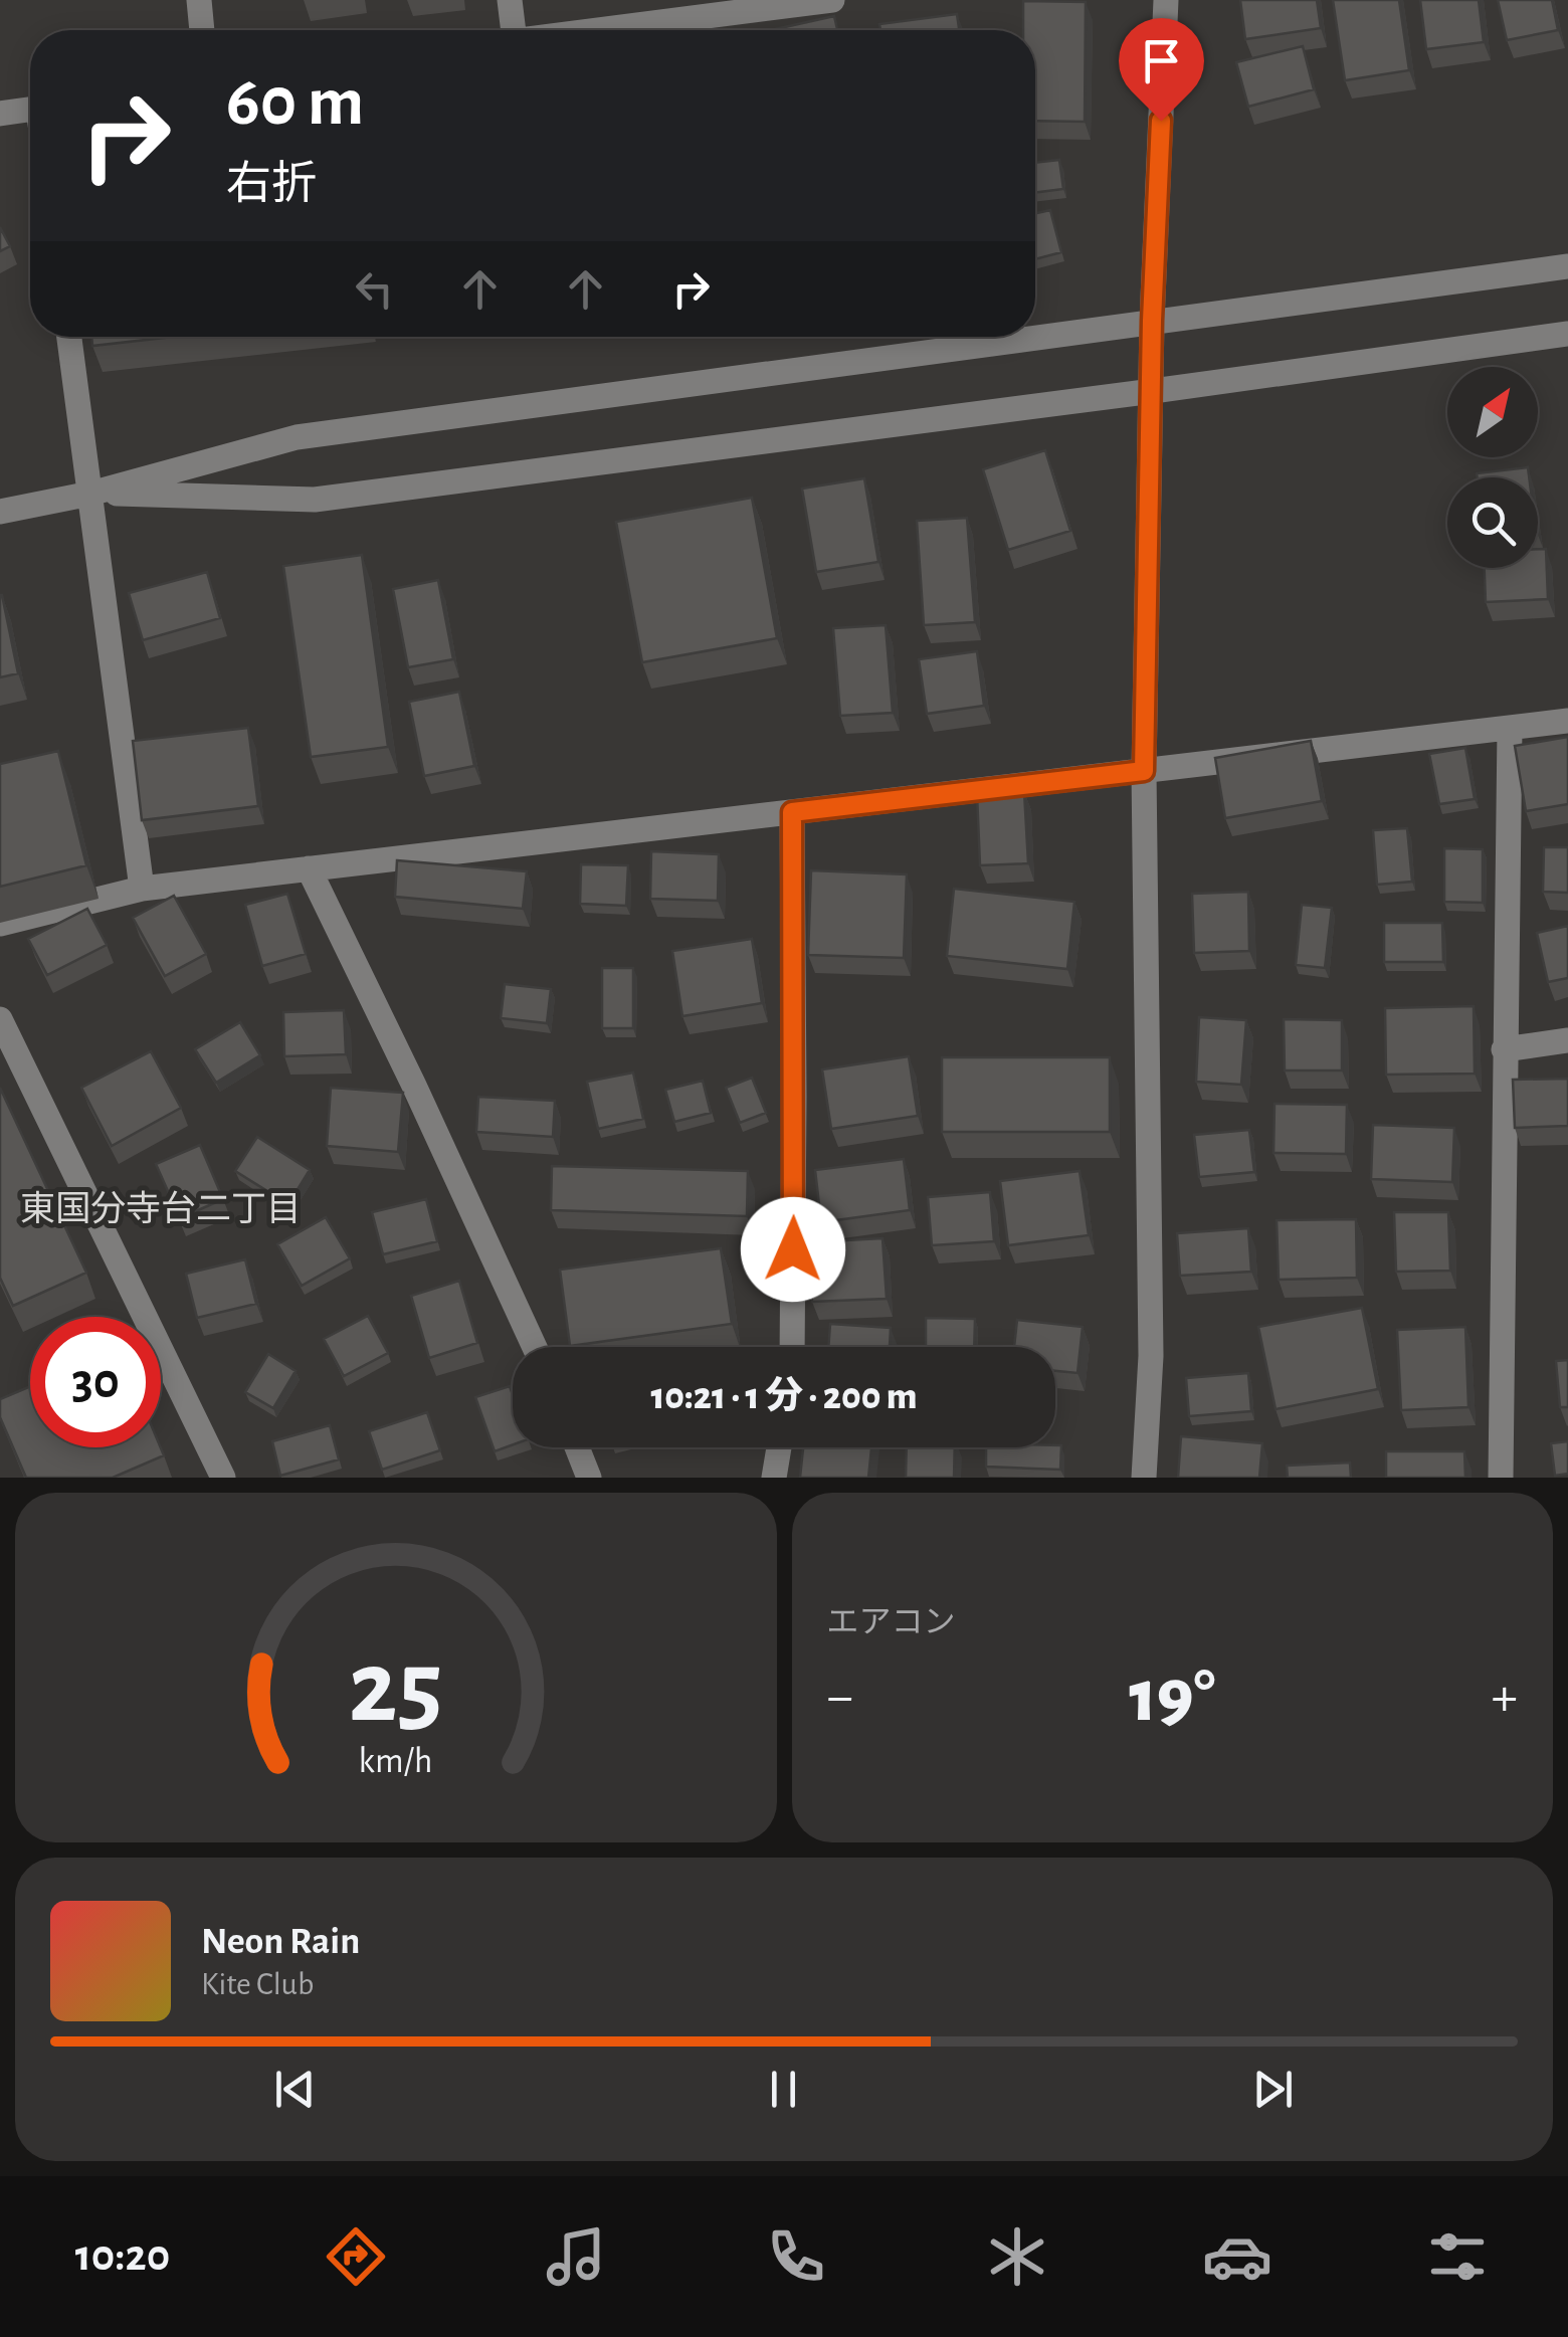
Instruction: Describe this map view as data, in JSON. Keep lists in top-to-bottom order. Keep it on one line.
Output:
{"districts":["東国分寺台二丁目"],"north":"top right","page":{"turn":["60 m","右折"],"limit":"30","trip":"10:21 · 1 分 · 200 m","tile":"エアコン","heat":["−","19°","+"],"song":["Neon Rain","Kite Club"],"tabs":"10:20","gauge":["25","km/h"]}}
